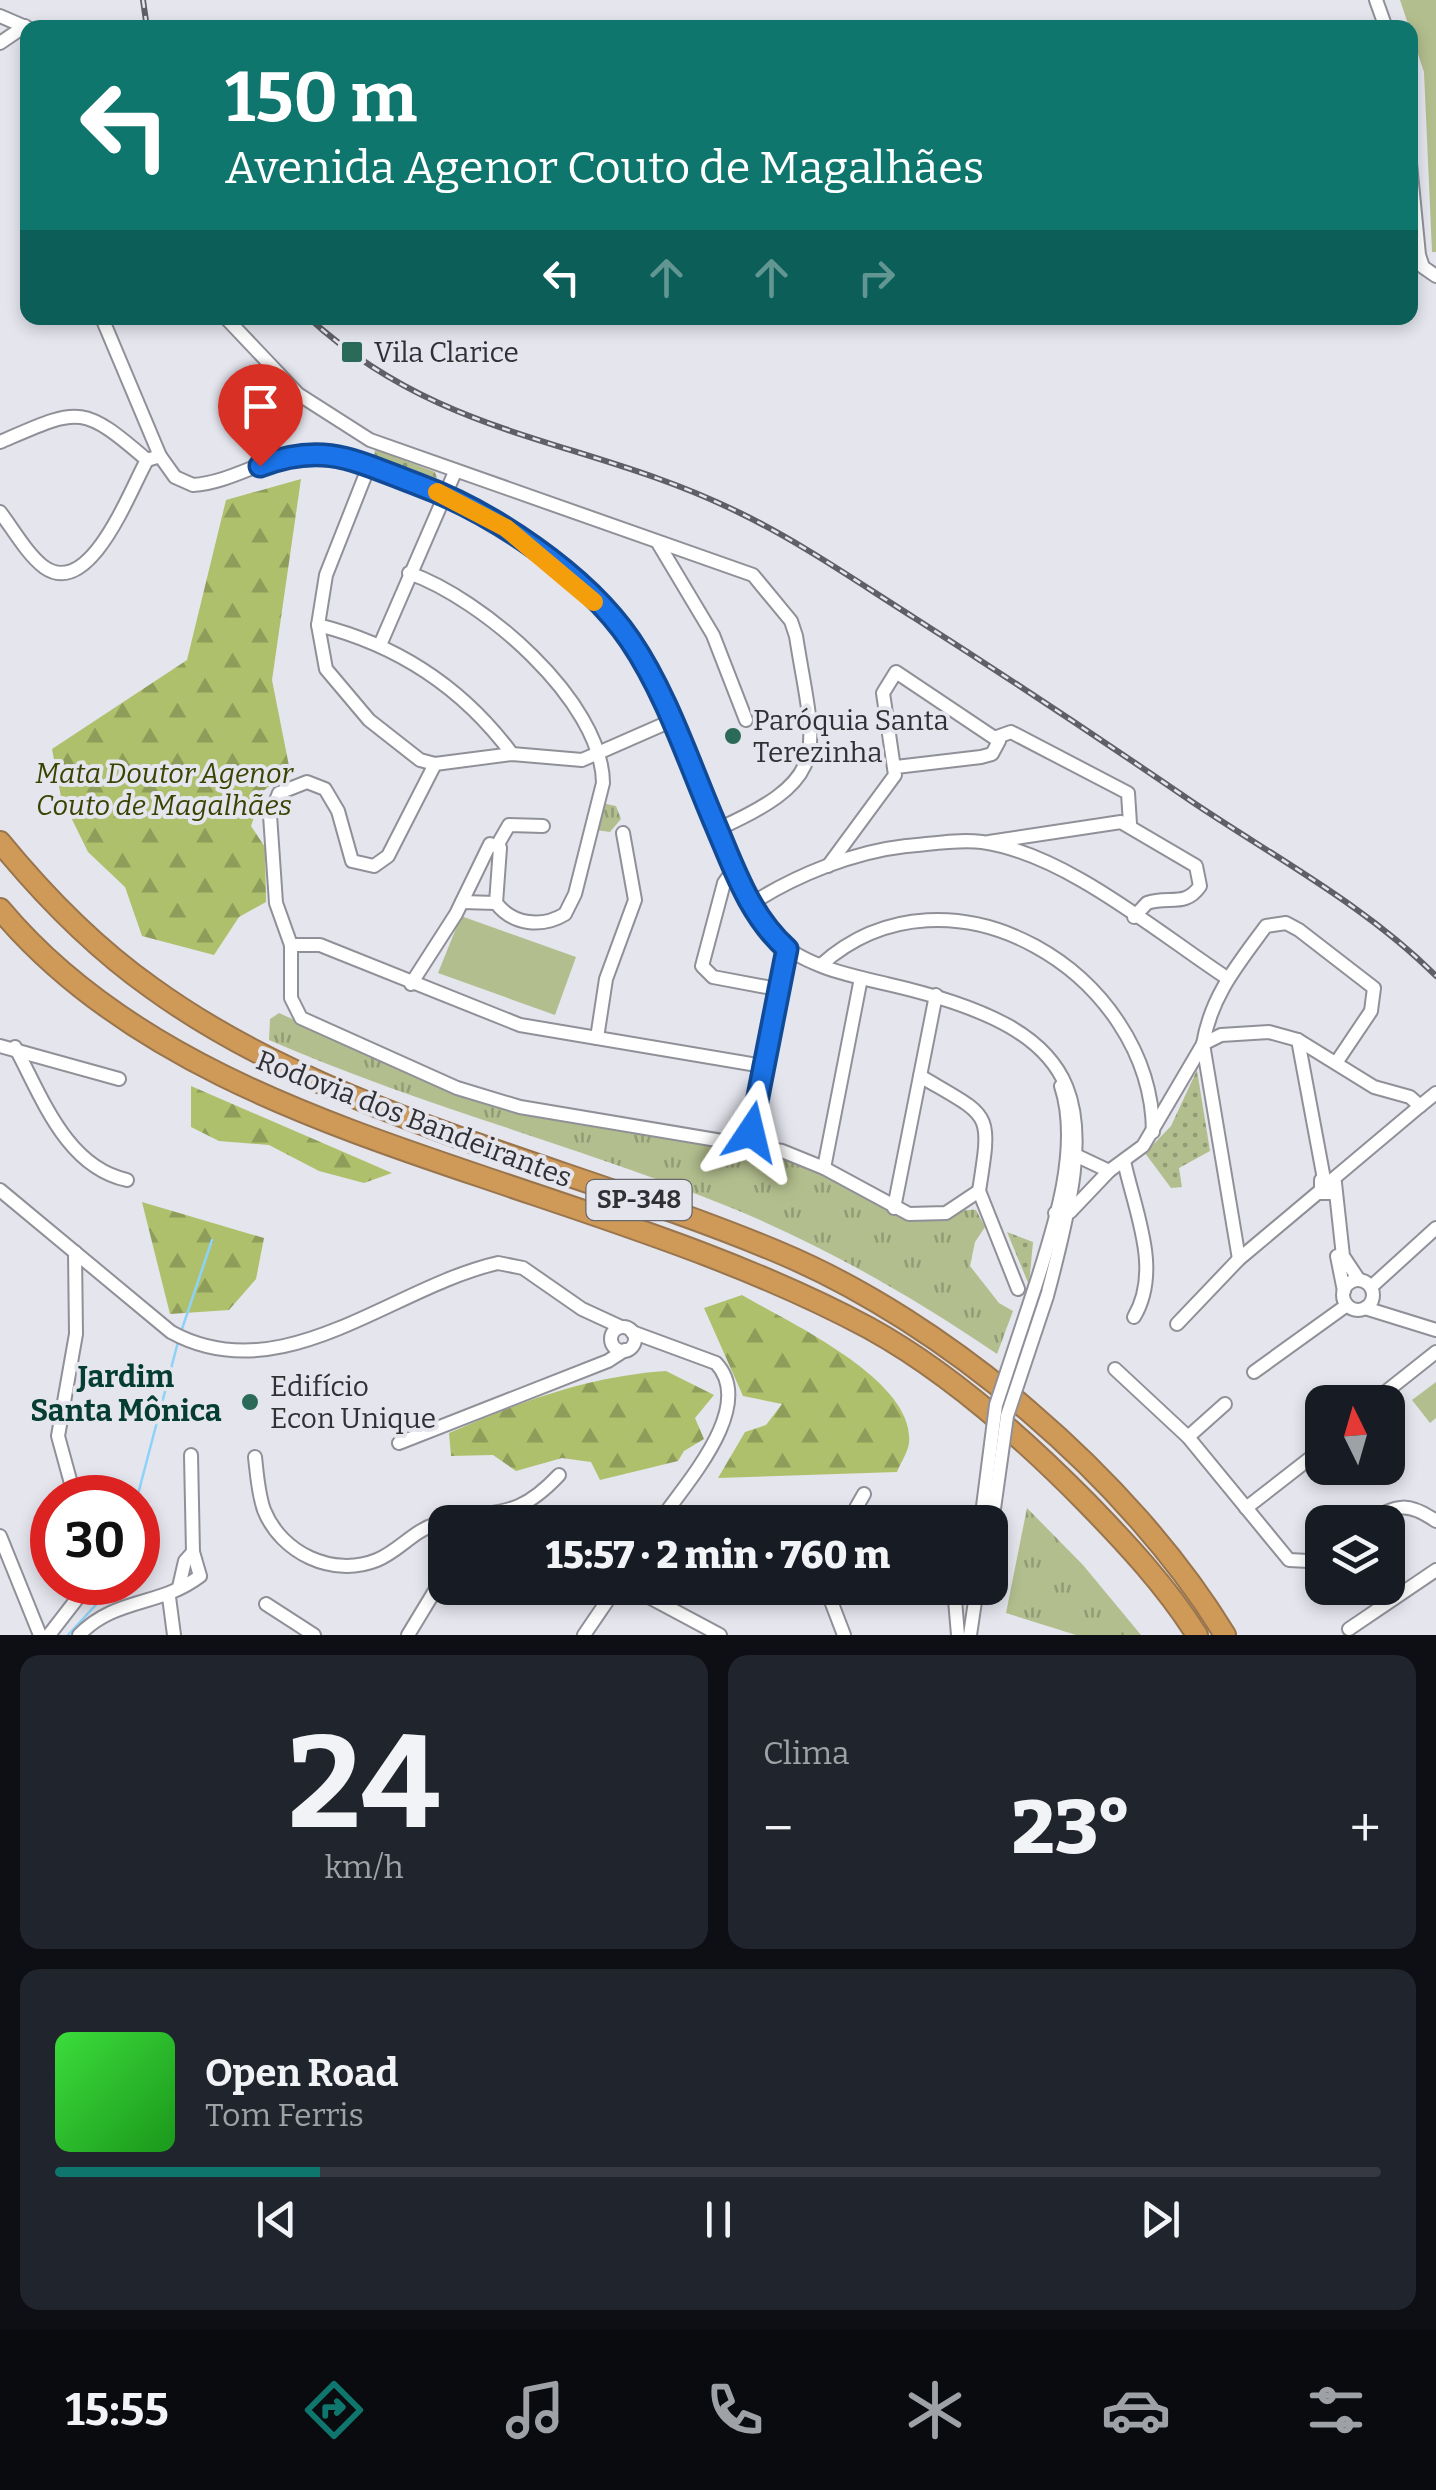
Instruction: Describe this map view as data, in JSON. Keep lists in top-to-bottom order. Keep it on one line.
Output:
{"streets":{"highway":["Rodovia dos Bandeirantes","SP-348"]},"districts":["Jardim Santa Mônica"],"parks":["Mata Doutor Agenor Couto de Magalhães"],"places":{"transit":["Vila Clarice"],"other":["Paróquia Santa Terezinha","Edifício Econ Unique"]},"north":"top","page":{"turn":["150 m","Avenida Agenor Couto de Magalhães"],"limit":"30","trip":"15:57 · 2 min · 760 m","tile":[["24","km/h"],"Clima"],"heat":["−","23°","+"],"song":["Open Road","Tom Ferris"],"tabs":"15:55"}}
